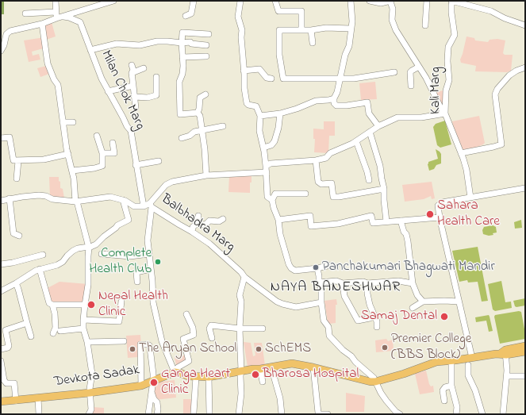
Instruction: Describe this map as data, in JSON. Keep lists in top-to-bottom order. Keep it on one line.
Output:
{"streets":{"main road":["Devkota Sadak"],"street":["Milan Chok Marg","Kali Marg","Balbhadra Marg"]},"districts":["NAYA BANESHWAR"],"places":["Sahara Health Care","Complete Health Club","Panchakumari Bhagwati Mandir","Nepal Health Clinic","Samaj Dental","Premier College (BBS Block)","The Aryan School","SchEMS","Bharosa Hospital","Ganga Heart Clinic"]}
